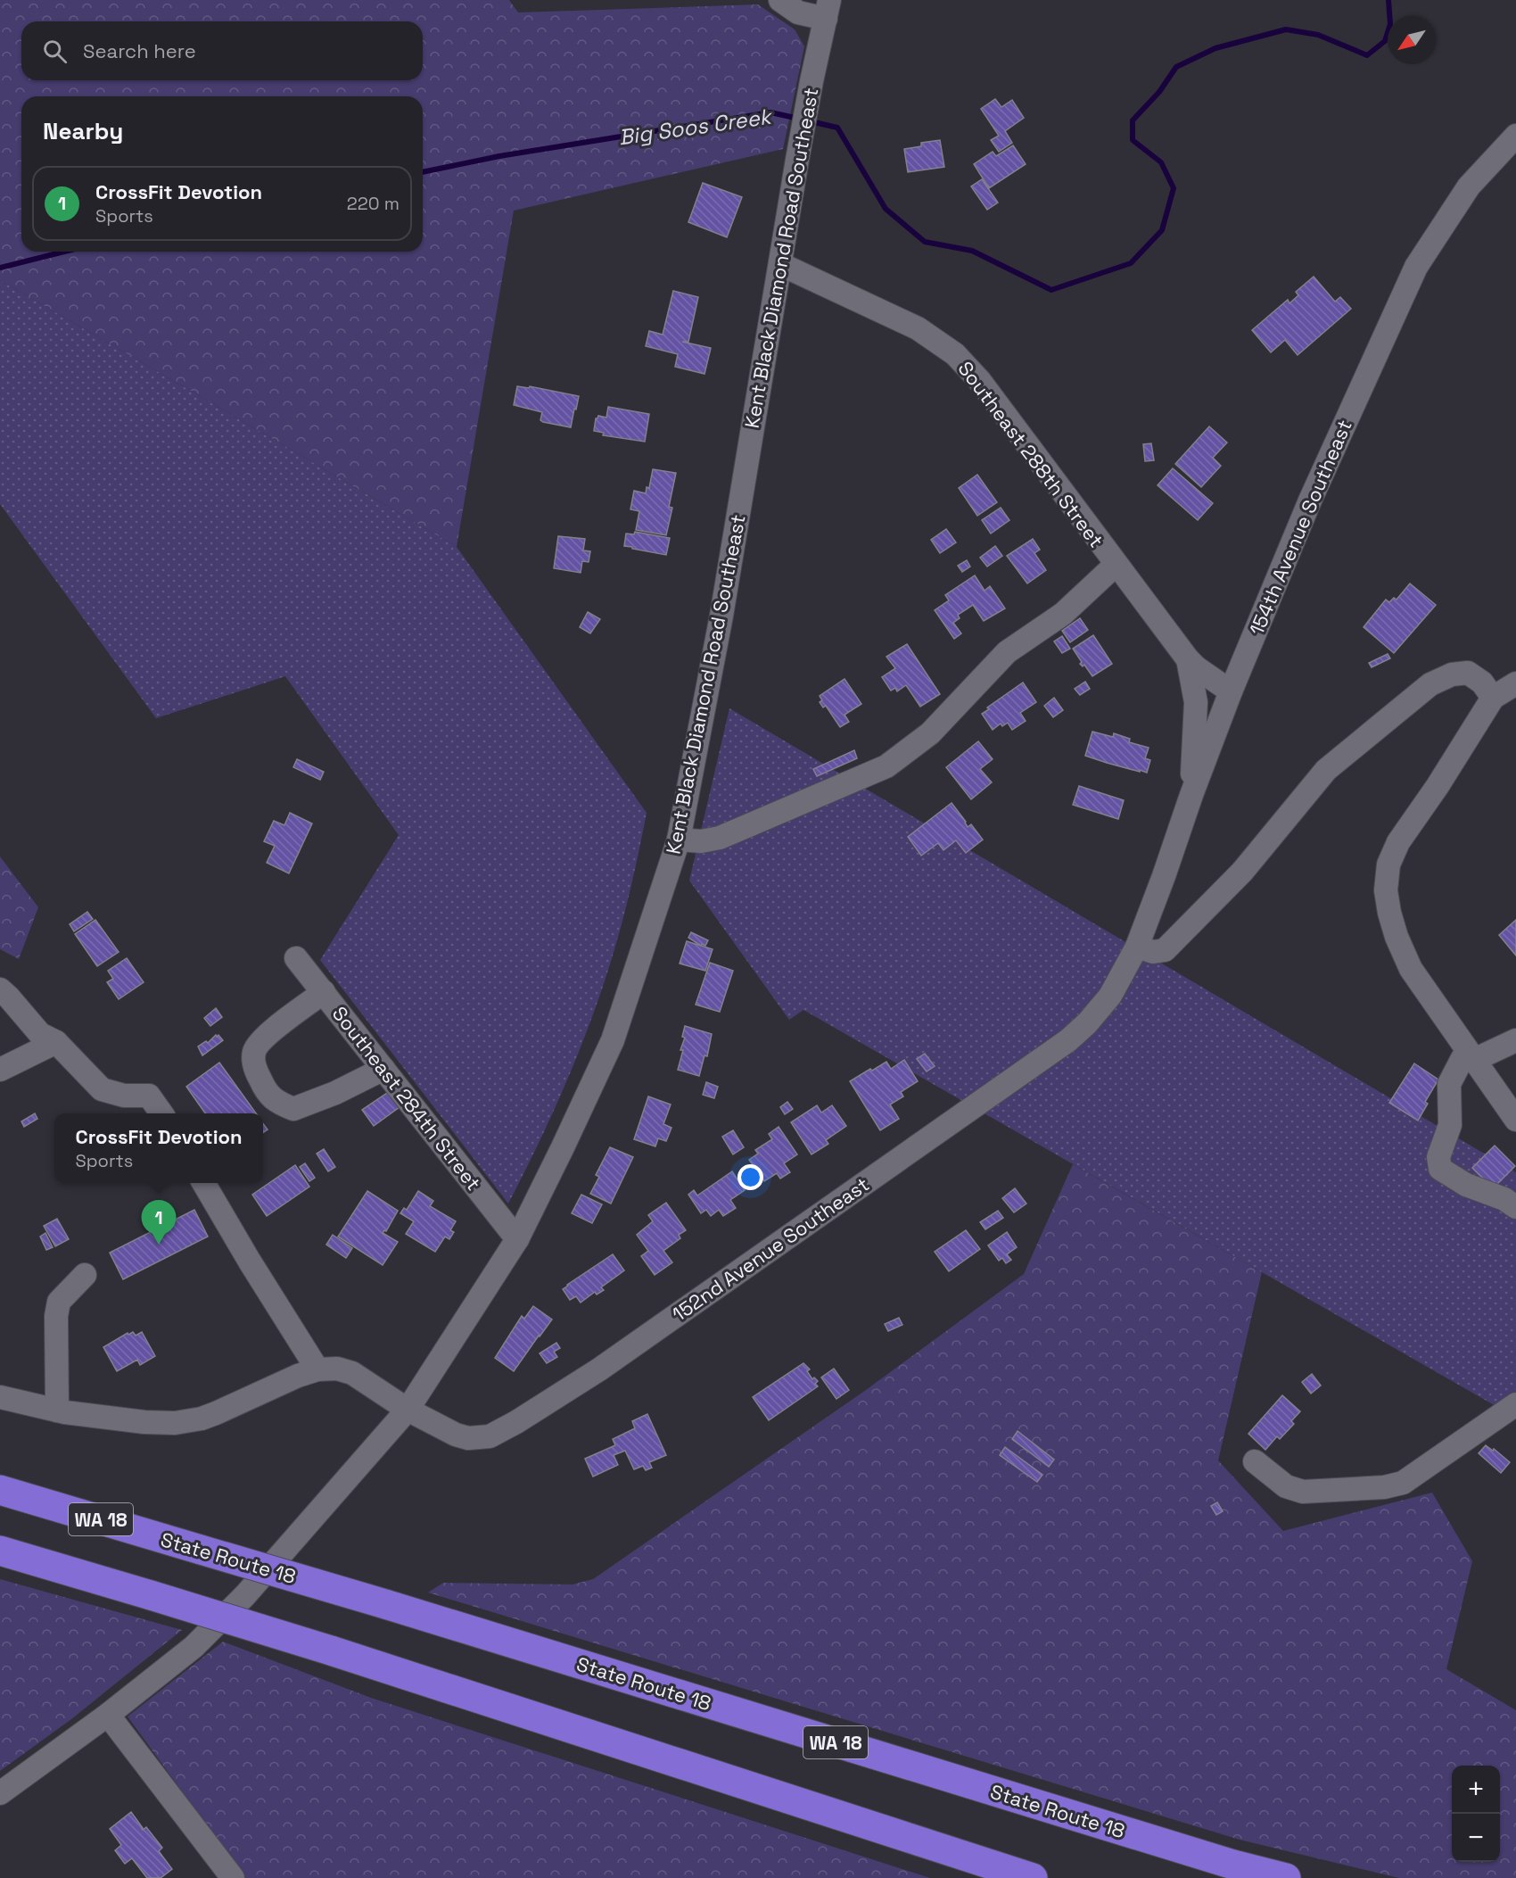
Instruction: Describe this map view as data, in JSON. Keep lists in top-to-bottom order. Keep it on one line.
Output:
{"streets":{"highway":["WA 18","State Route 18"],"street":["Kent Black Diamond Road Southeast","Southeast 288th Street","154th Avenue Southeast","Southeast 284th Street","152nd Avenue Southeast"]},"crossings":[["Kent Black Diamond Road Southeast","Southeast 288th Street"],["Kent Black Diamond Road Southeast","Southeast 284th Street"],["Kent Black Diamond Road Southeast","152nd Avenue Southeast"],["Southeast 288th Street","154th Avenue Southeast"],["154th Avenue Southeast","152nd Avenue Southeast"]],"water":["Big Soos Creek"],"north":"bottom left","page":{"search":"Search here","heading":"Nearby","list":[{"mark":"1","name":"CrossFit Devotion","note":"Sports","value":"220 m"}],"popup":["CrossFit Devotion","Sports"],"pins":"1","map_buttons":["+","−"]}}
